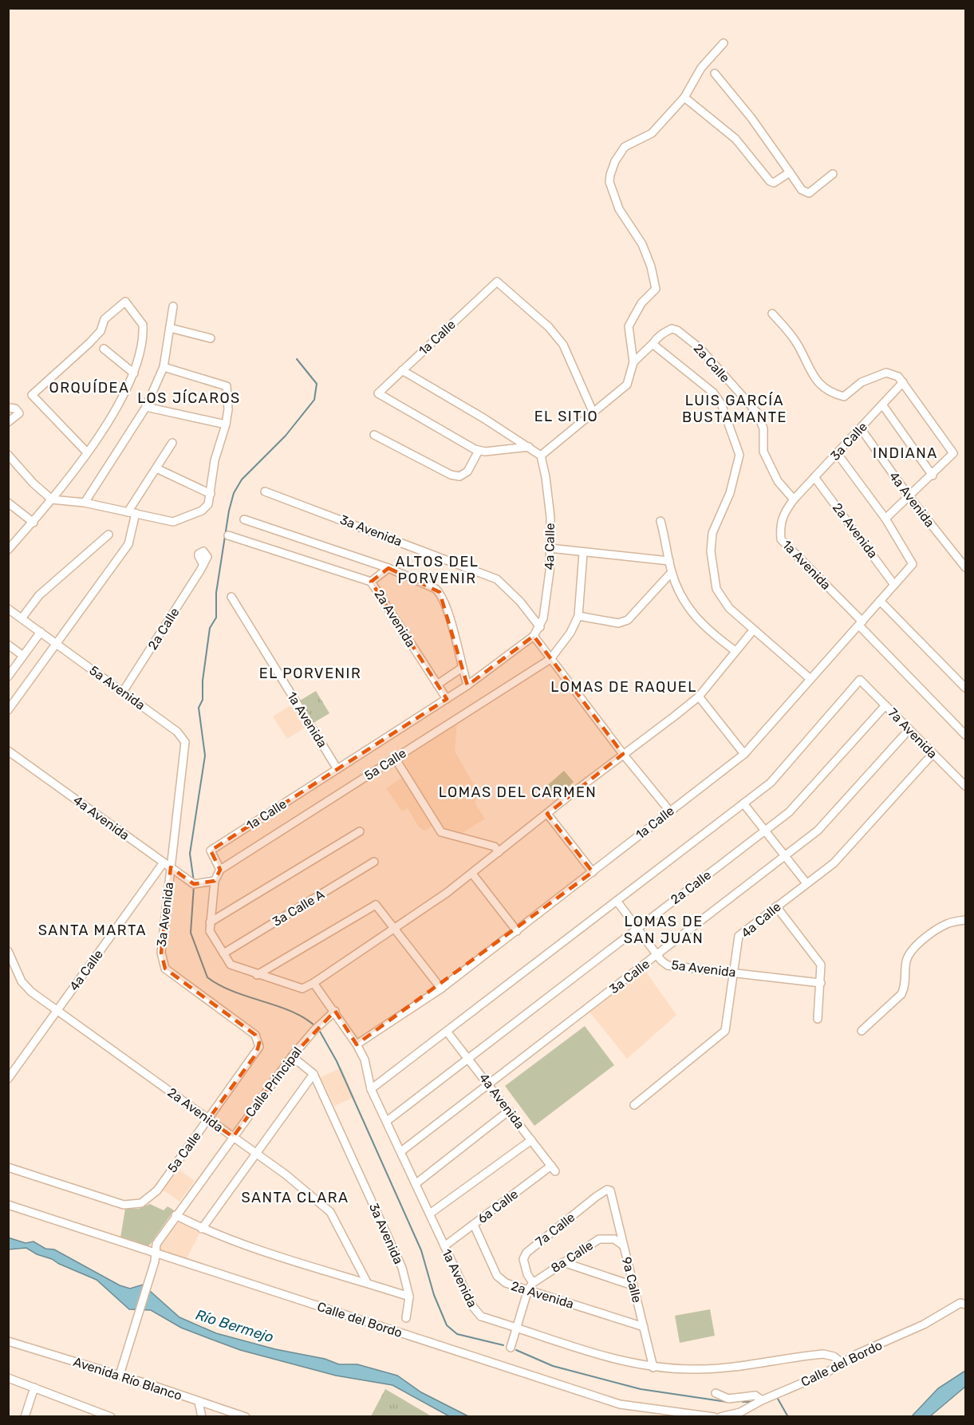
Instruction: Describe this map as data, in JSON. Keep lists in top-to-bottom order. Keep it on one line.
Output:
{"streets":{"street":["1a Calle","2a Calle","3a Calle","4a Avenida","3a Avenida","2a Avenida","4a Calle","1a Avenida","5a Avenida","7a Avenida","5a Calle","3a Calle A","Calle Principal","6a Calle","7a Calle","8a Calle","9a Calle","Calle del Bordo","Avenida Río Blanco"]},"crossings":[["1a Calle","2a Avenida"],["1a Calle","4a Calle"],["1a Calle","1a Avenida"],["1a Calle","5a Calle"],["2a Calle","3a Calle"],["2a Calle","4a Avenida"],["2a Calle","1a Avenida"],["2a Calle","5a Avenida"],["2a Calle","7a Avenida"],["3a Calle","4a Avenida"],["3a Calle","2a Avenida"],["3a Calle","1a Avenida"],["3a Calle","5a Avenida"],["3a Calle","7a Avenida"],["4a Avenida","3a Avenida"],["4a Avenida","4a Calle"],["4a Avenida","6a Calle"],["3a Avenida","4a Calle"],["3a Avenida","5a Avenida"],["3a Avenida","5a Calle"],["3a Avenida","Calle Principal"],["2a Avenida","4a Calle"],["2a Avenida","5a Calle"],["2a Avenida","Calle Principal"],["2a Avenida","6a Calle"],["2a Avenida","7a Calle"],["2a Avenida","8a Calle"],["2a Avenida","9a Calle"],["4a Calle","5a Avenida"],["4a Calle","7a Avenida"],["1a Avenida","Calle Principal"],["1a Avenida","6a Calle"],["1a Avenida","9a Calle"],["1a Avenida","Calle del Bordo"],["Calle Principal","Calle del Bordo"],["Calle Principal","Avenida Río Blanco"],["7a Calle","8a Calle"],["7a Calle","9a Calle"],["8a Calle","9a Calle"]],"districts":["ORQUÍDEA","LOS JÍCAROS","LUIS GARCÍA BUSTAMANTE","EL SITIO","INDIANA","ALTOS DEL PORVENIR","EL PORVENIR","LOMAS DE RAQUEL","LOMAS DEL CARMEN","LOMAS DE SAN JUAN","SANTA MARTA","SANTA CLARA"],"water":["Río Bermejo"]}
